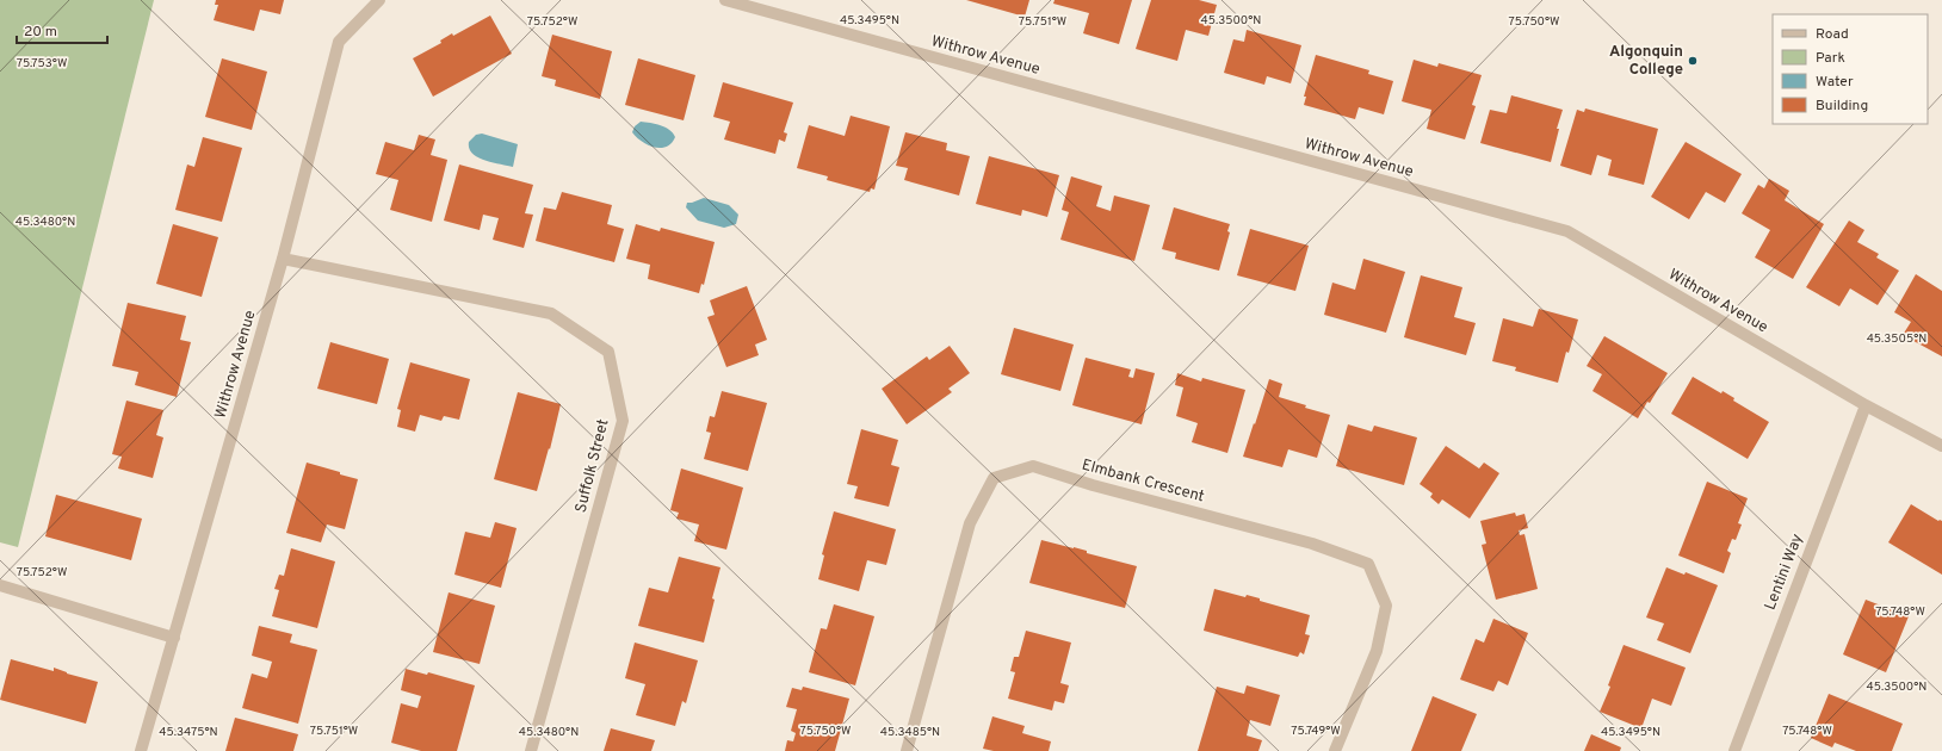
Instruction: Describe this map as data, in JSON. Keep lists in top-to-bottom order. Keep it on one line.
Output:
{"streets":{"street":["Withrow Avenue","Suffolk Street","Elmbank Crescent","Lentini Way"]},"crossings":[["Withrow Avenue","Suffolk Street"],["Withrow Avenue","Lentini Way"]],"places":["Algonquin College"],"legend":["Road","Park","Water","Building"],"scale_bar":"20 m","coordinates":["45.3495°N","45.3500°N","75.752°W","75.751°W","75.750°W","75.753°W","45.3480°N","45.3505°N","75.748°W","75.749°W","45.3475°N","45.3485°N"]}
